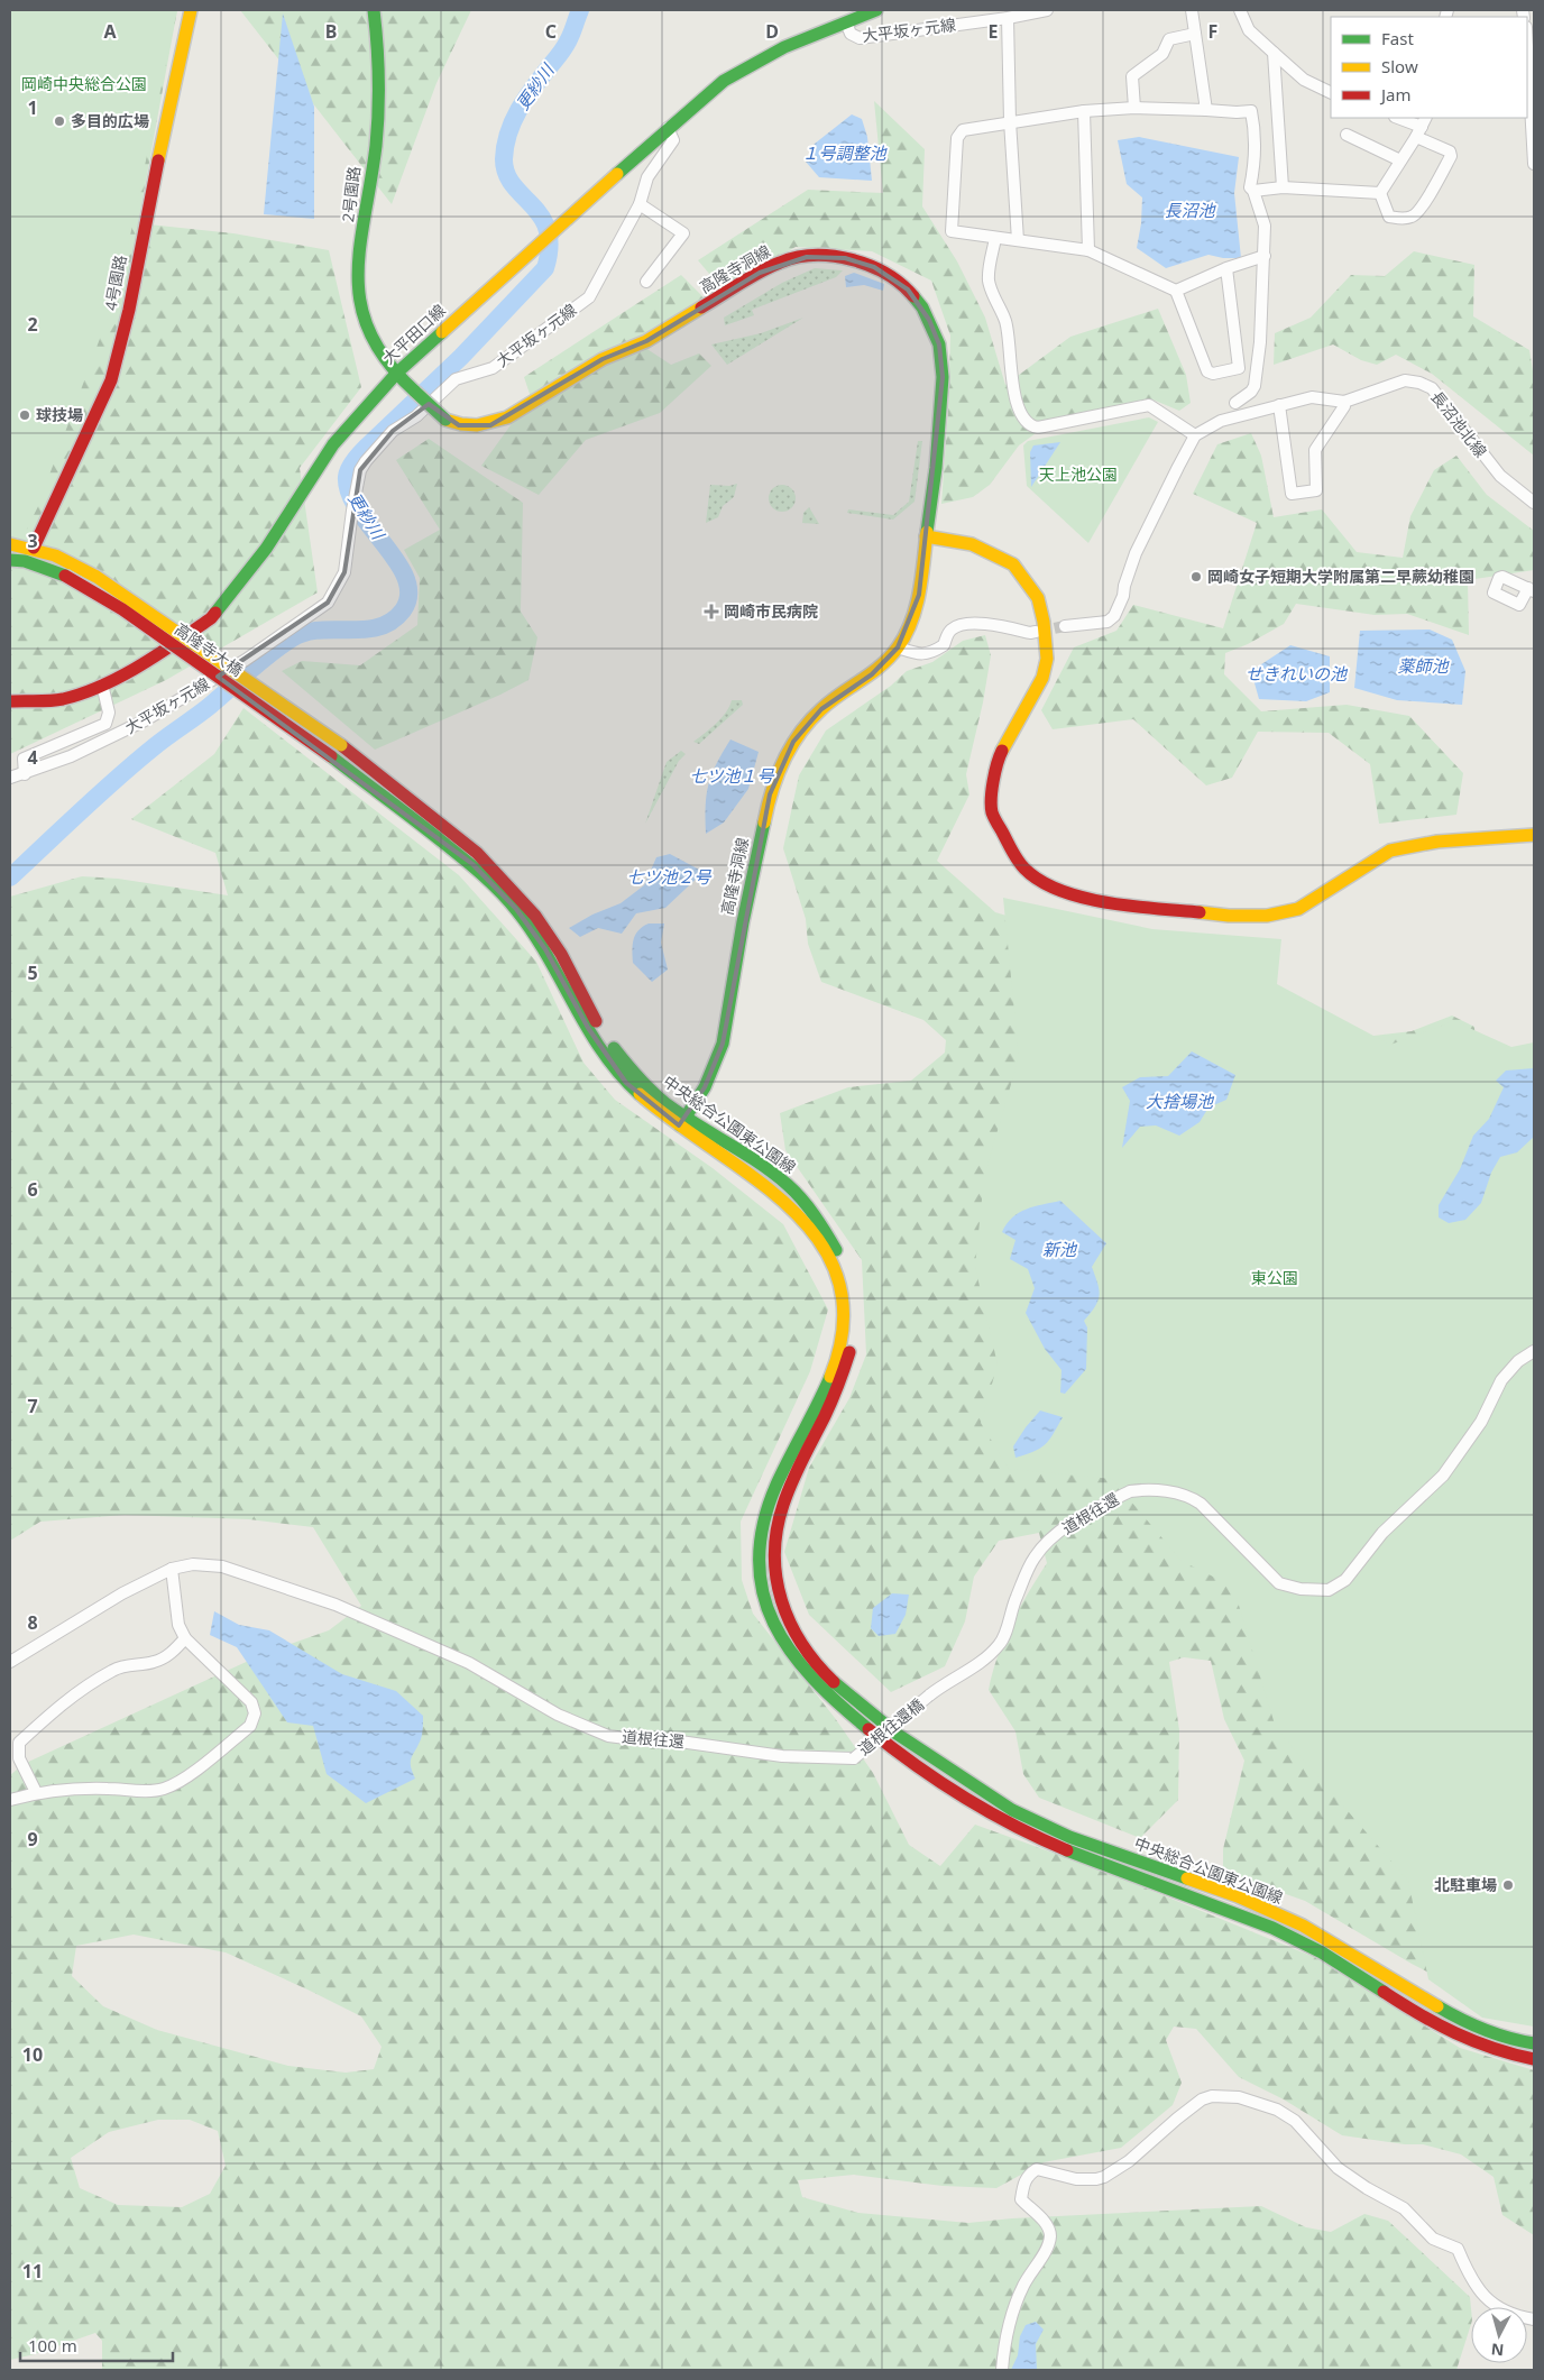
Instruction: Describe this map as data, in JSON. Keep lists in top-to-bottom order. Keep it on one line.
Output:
{"streets":{"street":["大平坂ヶ元線","2号園路","高隆寺洞線","4号園路","大平田口線","長沼池北線","高隆寺大橋","中央総合公園東公園線","道根往還","道根往還橋"]},"crossings":[["大平坂ヶ元線","大平田口線"],["2号園路","高隆寺洞線"],["2号園路","大平田口線"],["高隆寺洞線","高隆寺大橋"],["高隆寺洞線","中央総合公園東公園線"],["4号園路","高隆寺大橋"],["高隆寺大橋","中央総合公園東公園線"],["道根往還","道根往還橋"]],"water":["更紗川","１号調整池","長沼池","薬師池","せきれいの池","七ツ池１号","七ツ池２号","大捨場池","新池"],"parks":["岡崎中央総合公園","天上池公園","東公園"],"places":{"other":["多目的広場","球技場","岡崎女子短期大学附属第二早蕨幼稚園","北駐車場"],"health":["岡崎市民病院"]},"legend":["Fast","Slow","Jam"],"scale_bar":"100 m","north":"bottom","grid":{"columns":["A","B","C","D","E","F"],"rows":["1","2","3","4","5","6","7","8","9","10","11"]}}
